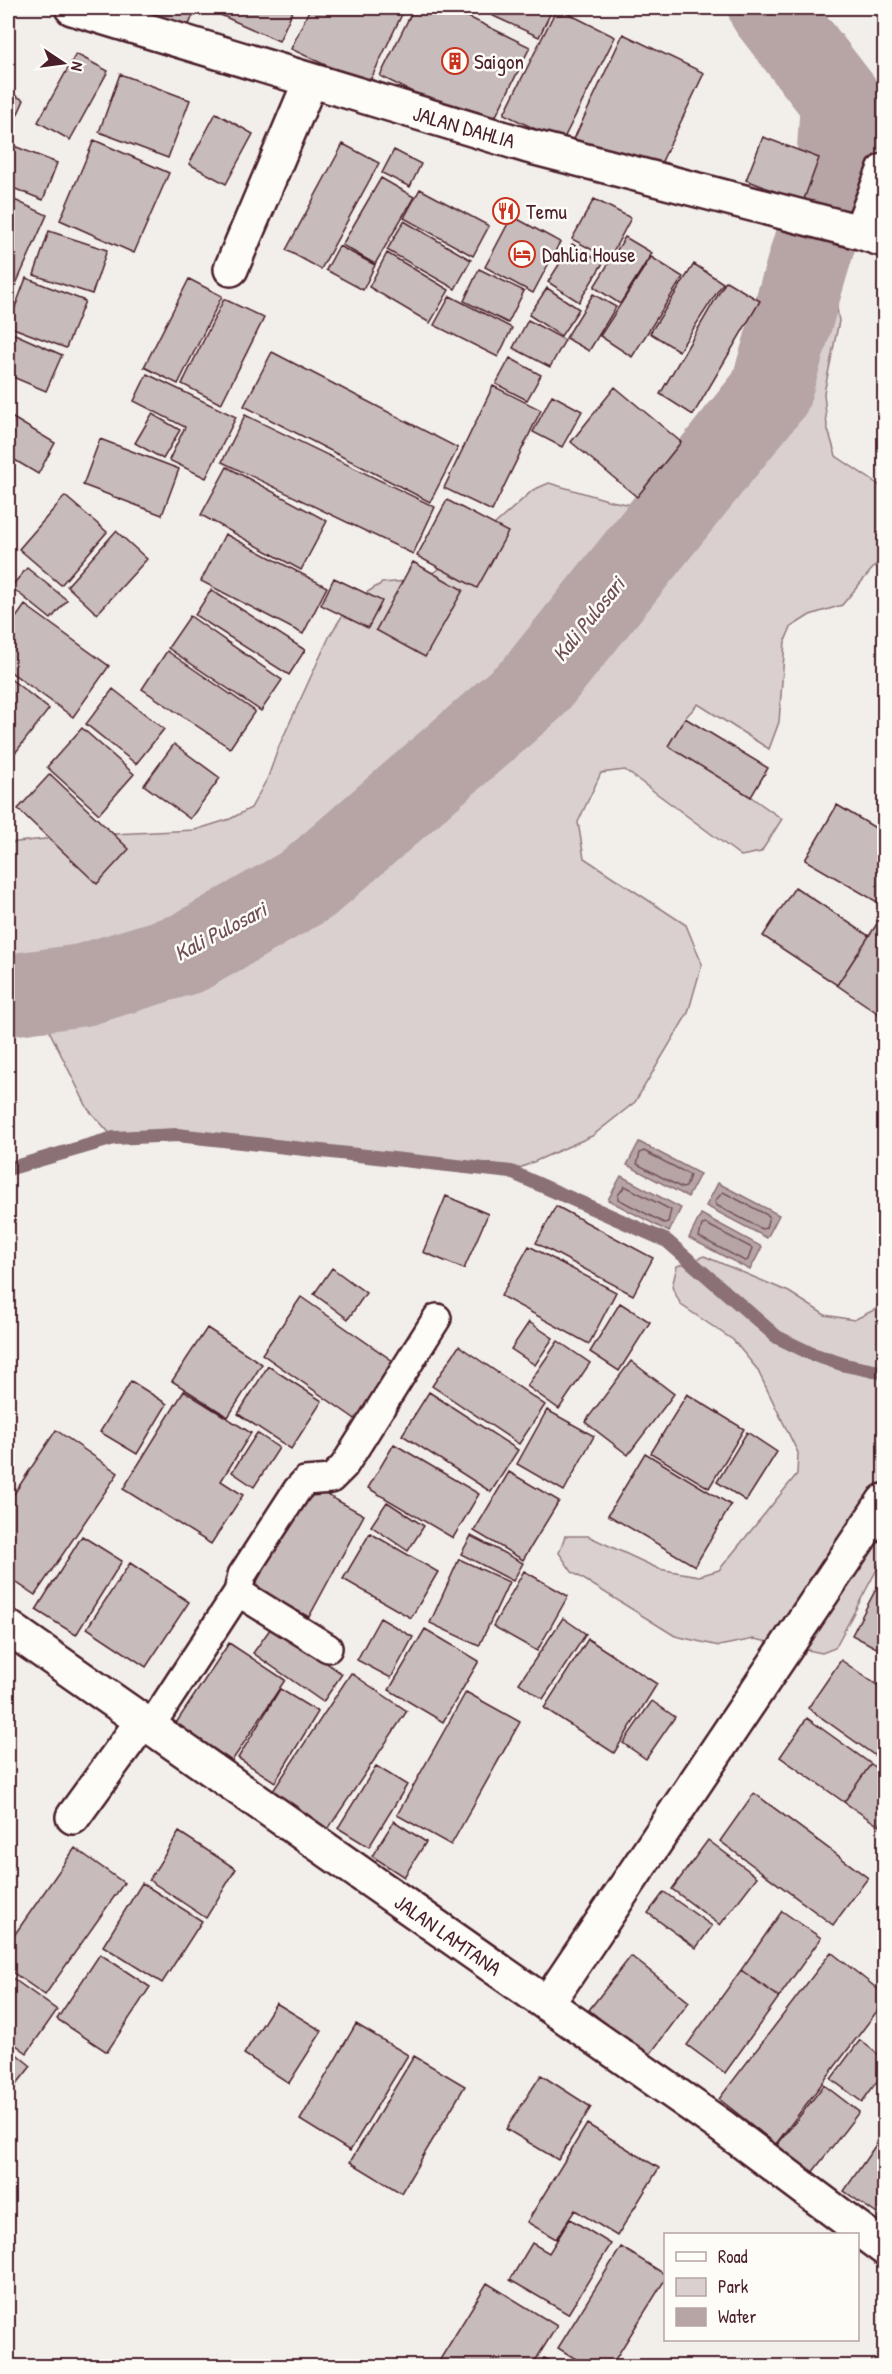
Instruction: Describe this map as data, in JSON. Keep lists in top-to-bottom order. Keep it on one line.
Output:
{"streets":{"street":["JALAN DAHLIA","JALAN LAMTANA"]},"water":["Kali Pulosari"],"places":{"building":["Saigon"],"restaurant":["Temu"],"hotel":["Dahlia House"]},"legend":["Road","Park","Water"],"north":"right"}
